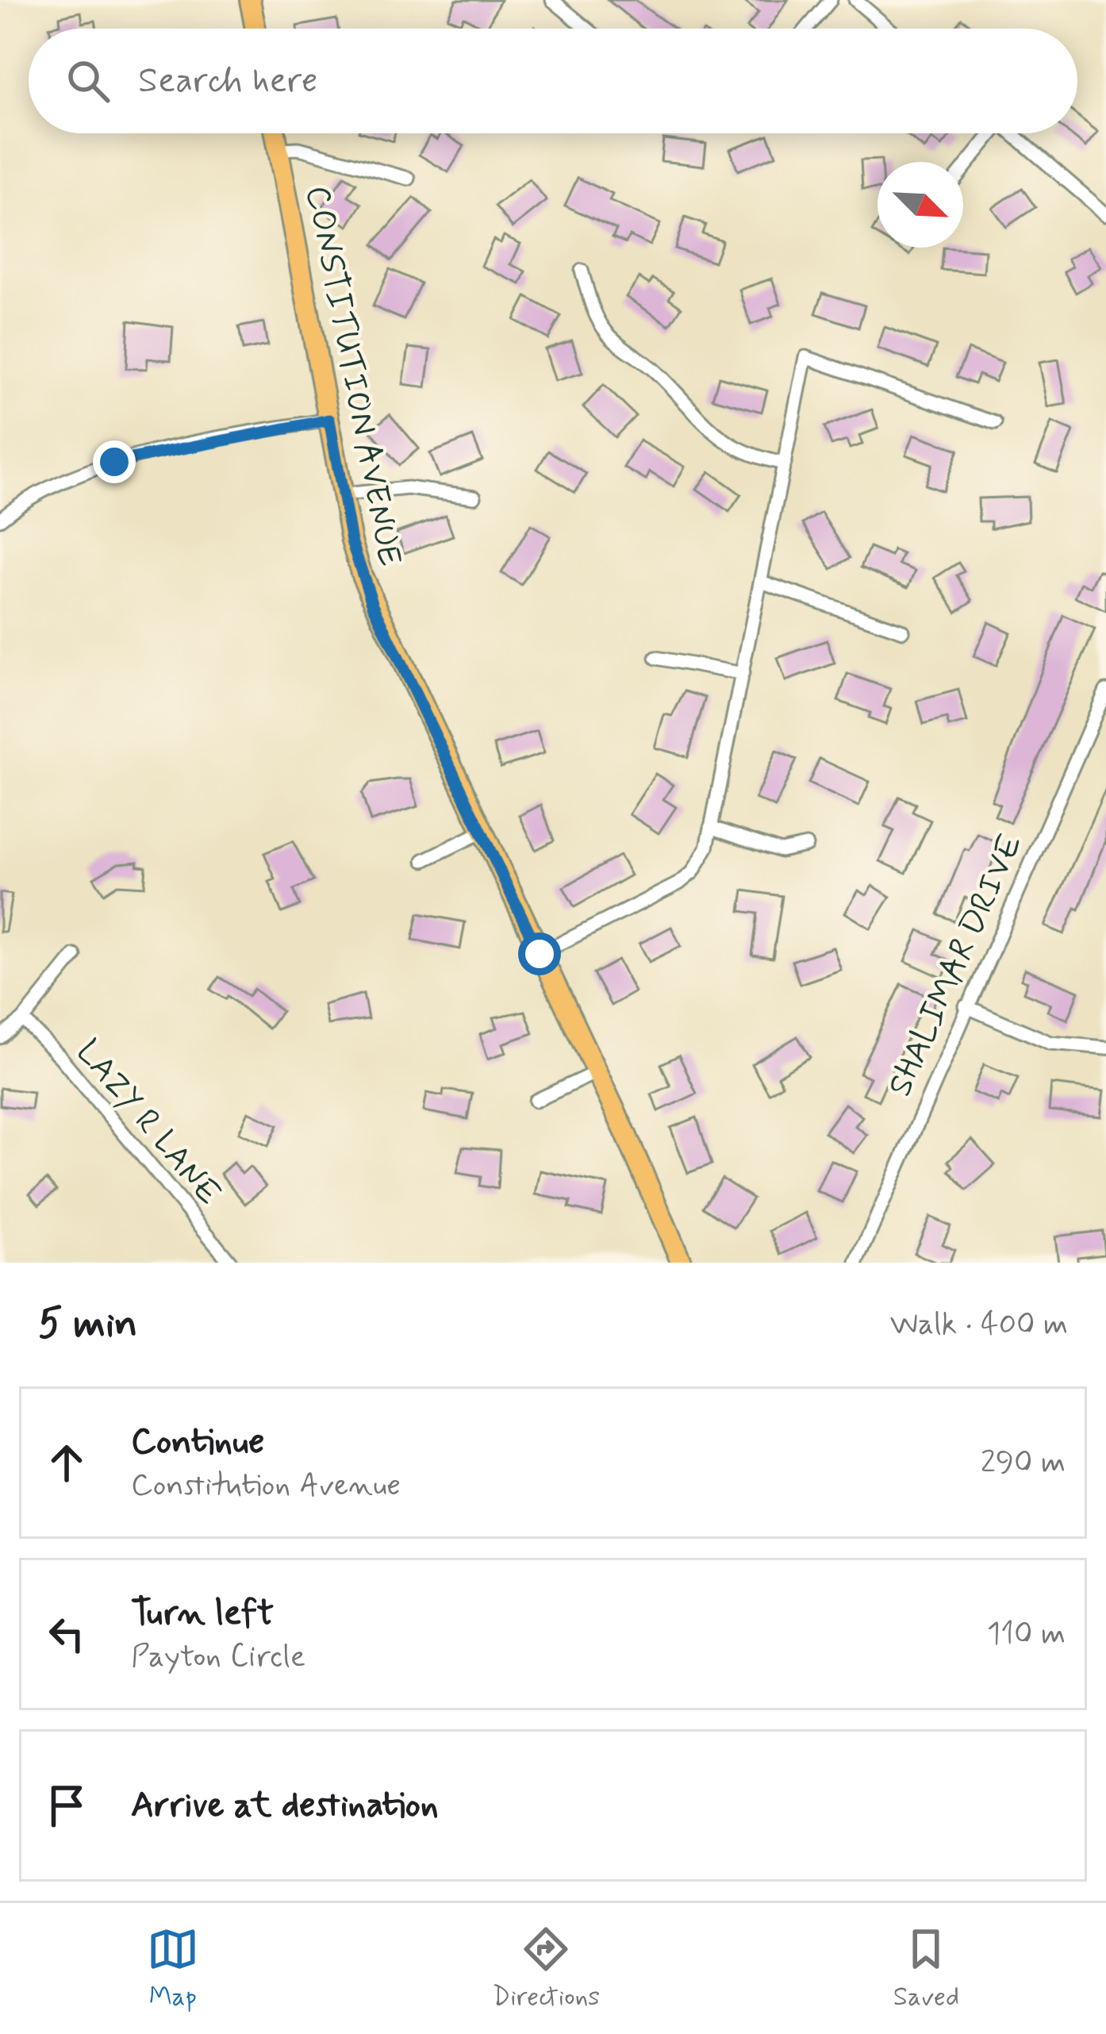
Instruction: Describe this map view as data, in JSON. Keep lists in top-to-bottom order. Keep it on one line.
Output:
{"streets":{"main road":["CONSTITUTION AVENUE"],"street":["SHALIMAR DRIVE","LAZY R LANE"]},"north":"bottom right","page":{"search":"Search here","heading":["5 min","Walk · 400 m"],"list":[["Continue","Constitution Avenue","290 m"],["Turn left","Payton Circle","110 m"],"Arrive at destination"],"nav":["Map","Directions","Saved"]}}
